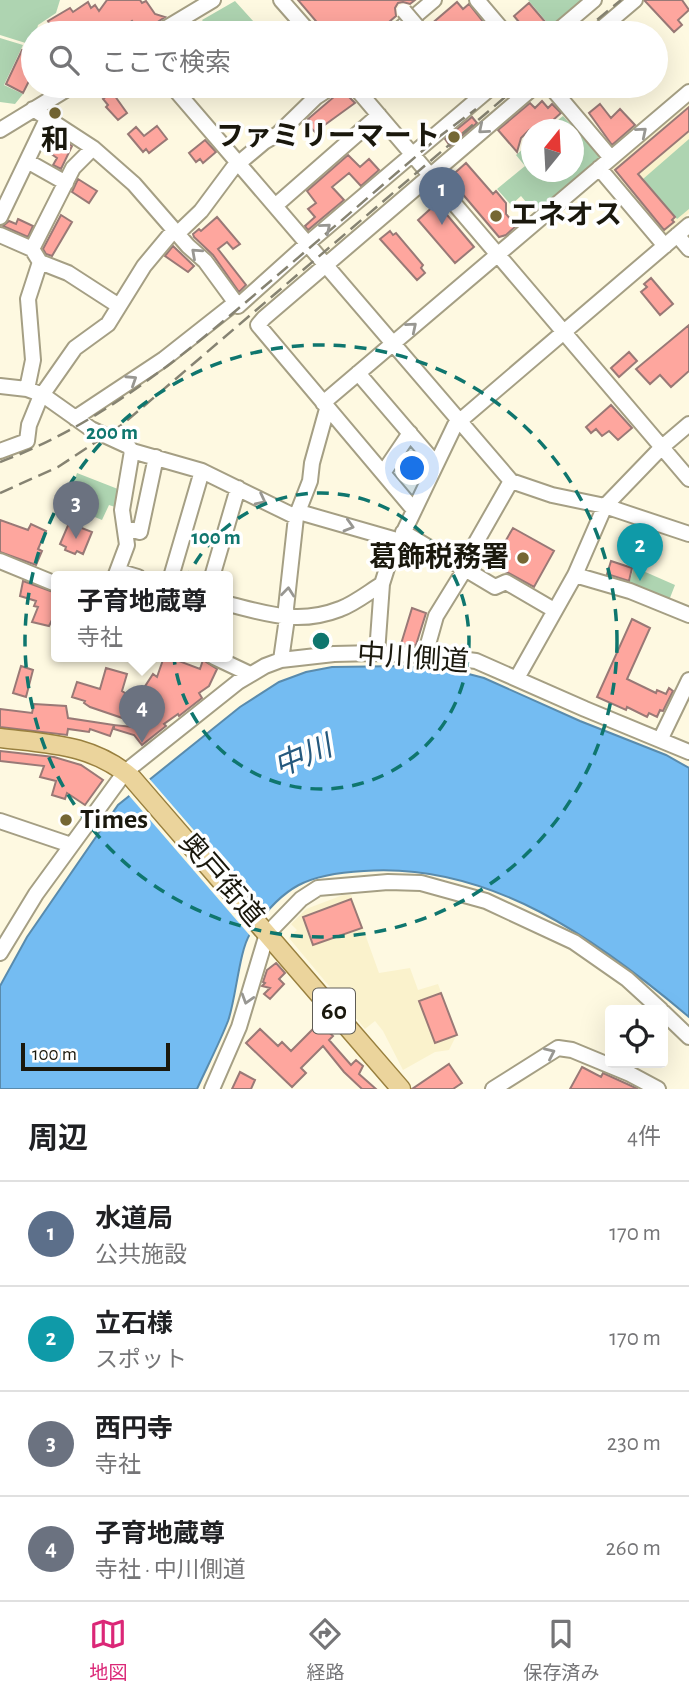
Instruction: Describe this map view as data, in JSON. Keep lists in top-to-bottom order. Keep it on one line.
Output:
{"streets":{"main road":["奥戸街道","60"],"street":["中川側道"]},"crossings":[["中川側道","奥戸街道"]],"water":["中川"],"places":["和","ファミリーマート","エネオス","葛飾税務署","Times"],"scale_bar":"100 m","north":"top","page":{"search":"ここで検索","pins":["1","3","2","4"],"popup":["子育地蔵尊","寺社"],"scale":"100 m","heading":["周辺","4件"],"list":[{"mark":"1","name":"水道局","note":"公共施設","value":"170 m"},{"mark":"2","name":"立石様","note":"スポット","value":"170 m"},{"mark":"3","name":"西円寺","note":"寺社","value":"230 m"},{"mark":"4","name":"子育地蔵尊","note":"寺社 · 中川側道","value":"260 m"}],"nav":["地図","経路","保存済み"]},"rings":["200 m","100 m"]}
